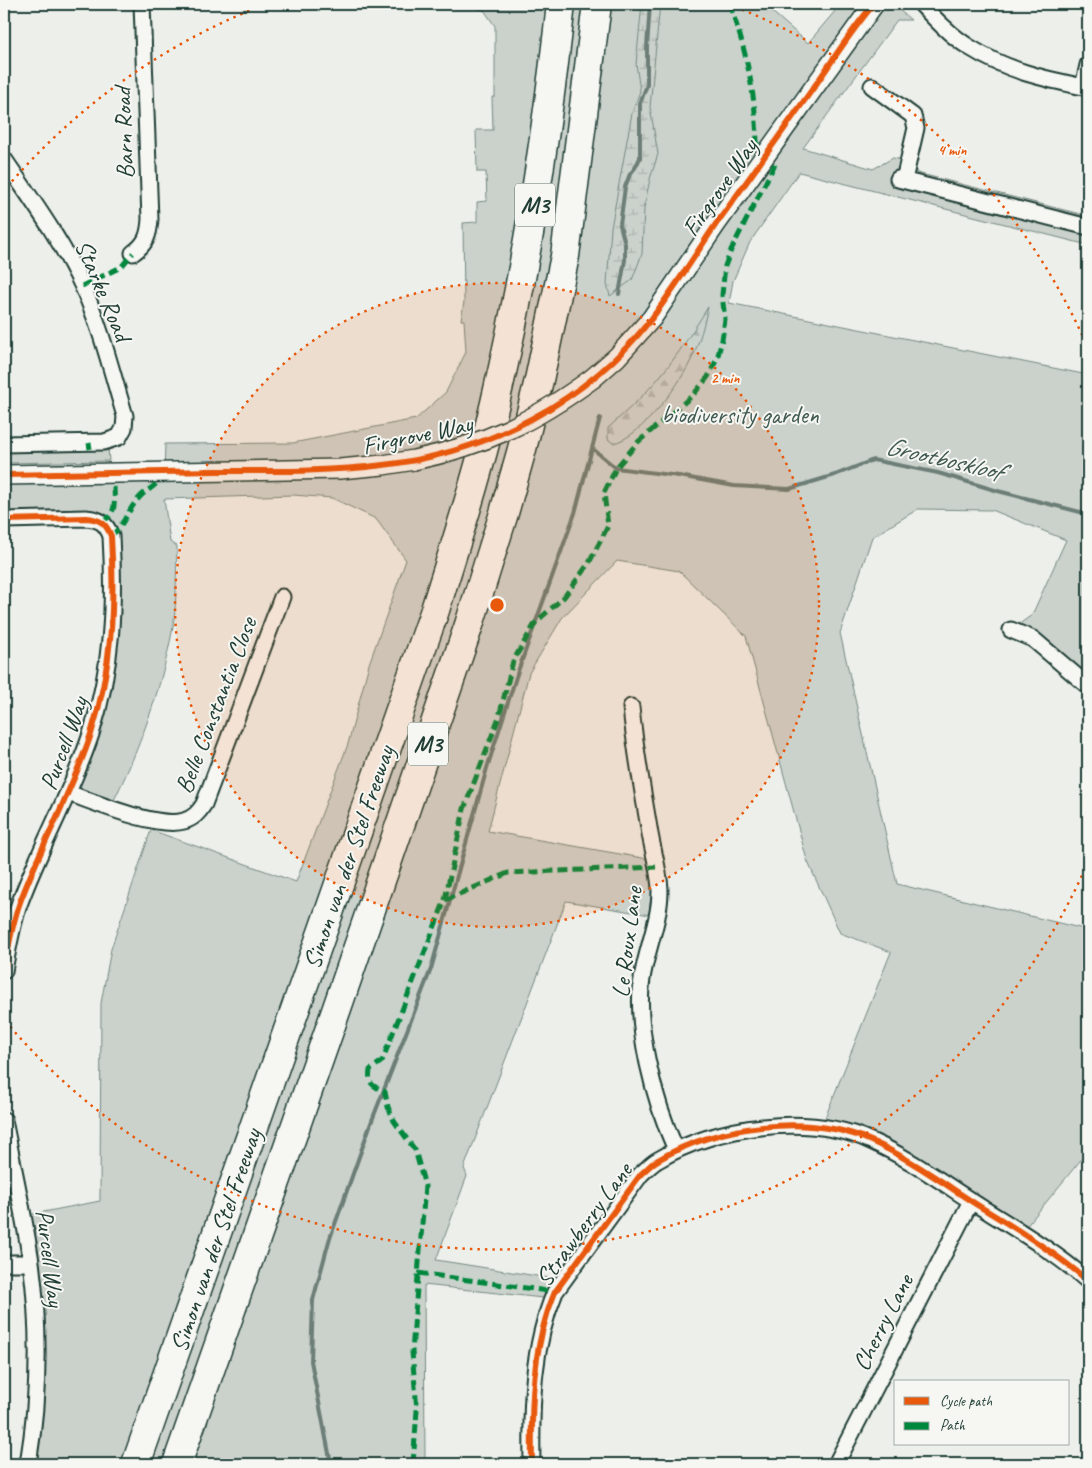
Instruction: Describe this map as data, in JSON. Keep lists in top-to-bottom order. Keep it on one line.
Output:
{"streets":{"highway":["M3","Simon van der Stel Freeway"],"street":["Barn Road","Firgrove Way","Starke Road","Belle Constantia Close","Purcell Way","Le Roux Lane","Strawberry Lane","Cherry Lane"]},"crossings":[["Belle Constantia Close","Purcell Way"],["Le Roux Lane","Strawberry Lane"],["Strawberry Lane","Cherry Lane"]],"water":["Grootboskloof"],"parks":["biodiversity garden"],"legend":["Cycle path","Path"],"rings":["4 min","2 min"]}
